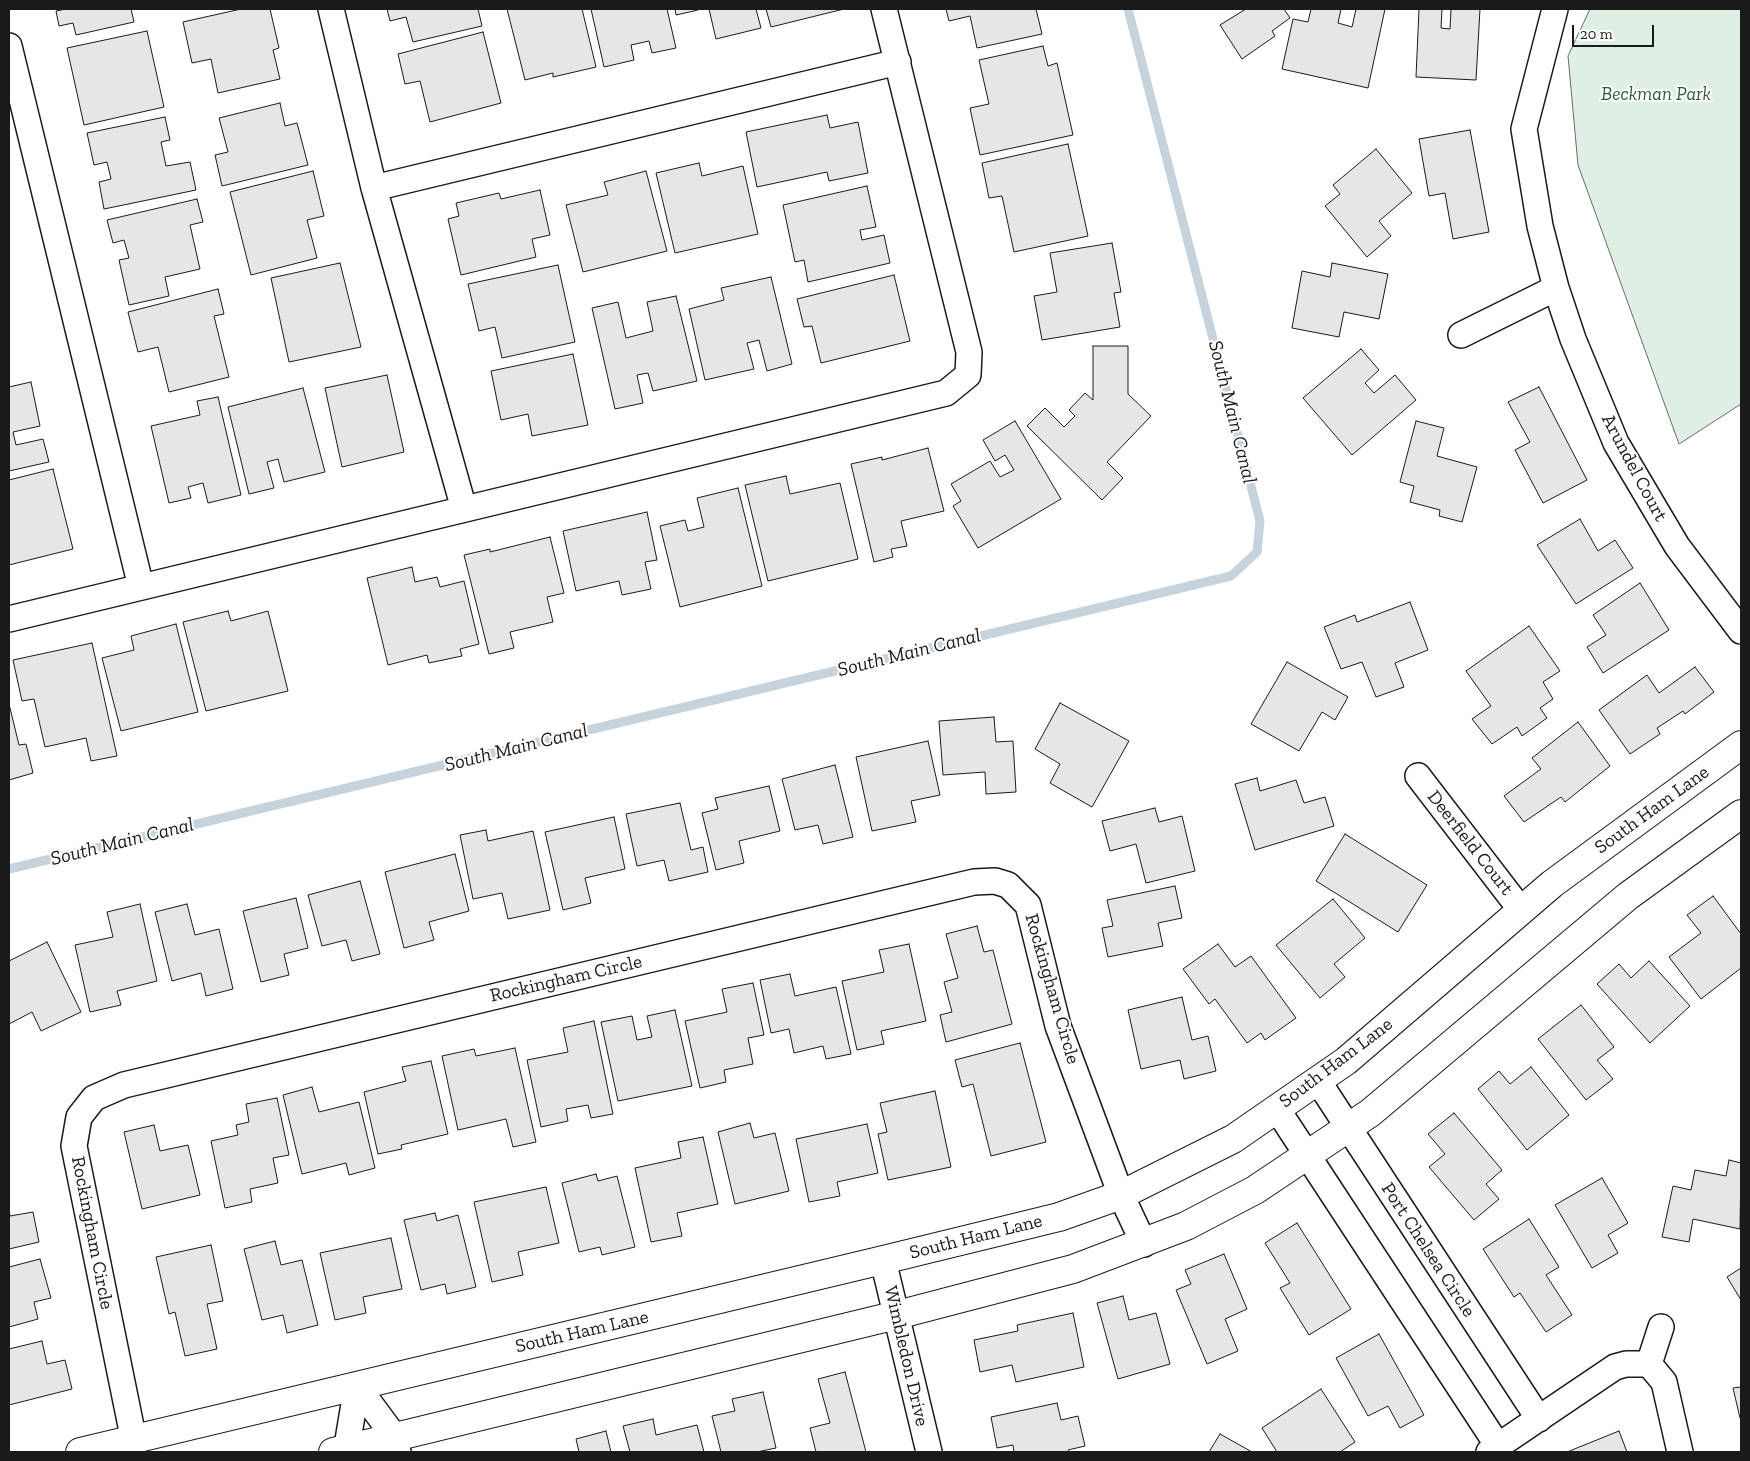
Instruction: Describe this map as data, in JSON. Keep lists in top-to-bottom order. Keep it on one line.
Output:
{"streets":{"main road":["South Ham Lane"],"street":["Arundel Court","Deerfield Court","Rockingham Circle","Port Chelsea Circle","Wimbledon Drive"]},"crossings":[["South Ham Lane","Deerfield Court"],["South Ham Lane","Rockingham Circle"],["South Ham Lane","Port Chelsea Circle"],["South Ham Lane","Wimbledon Drive"]],"water":["South Main Canal"],"parks":["Beckman Park"],"scale_bar":"20 m"}
